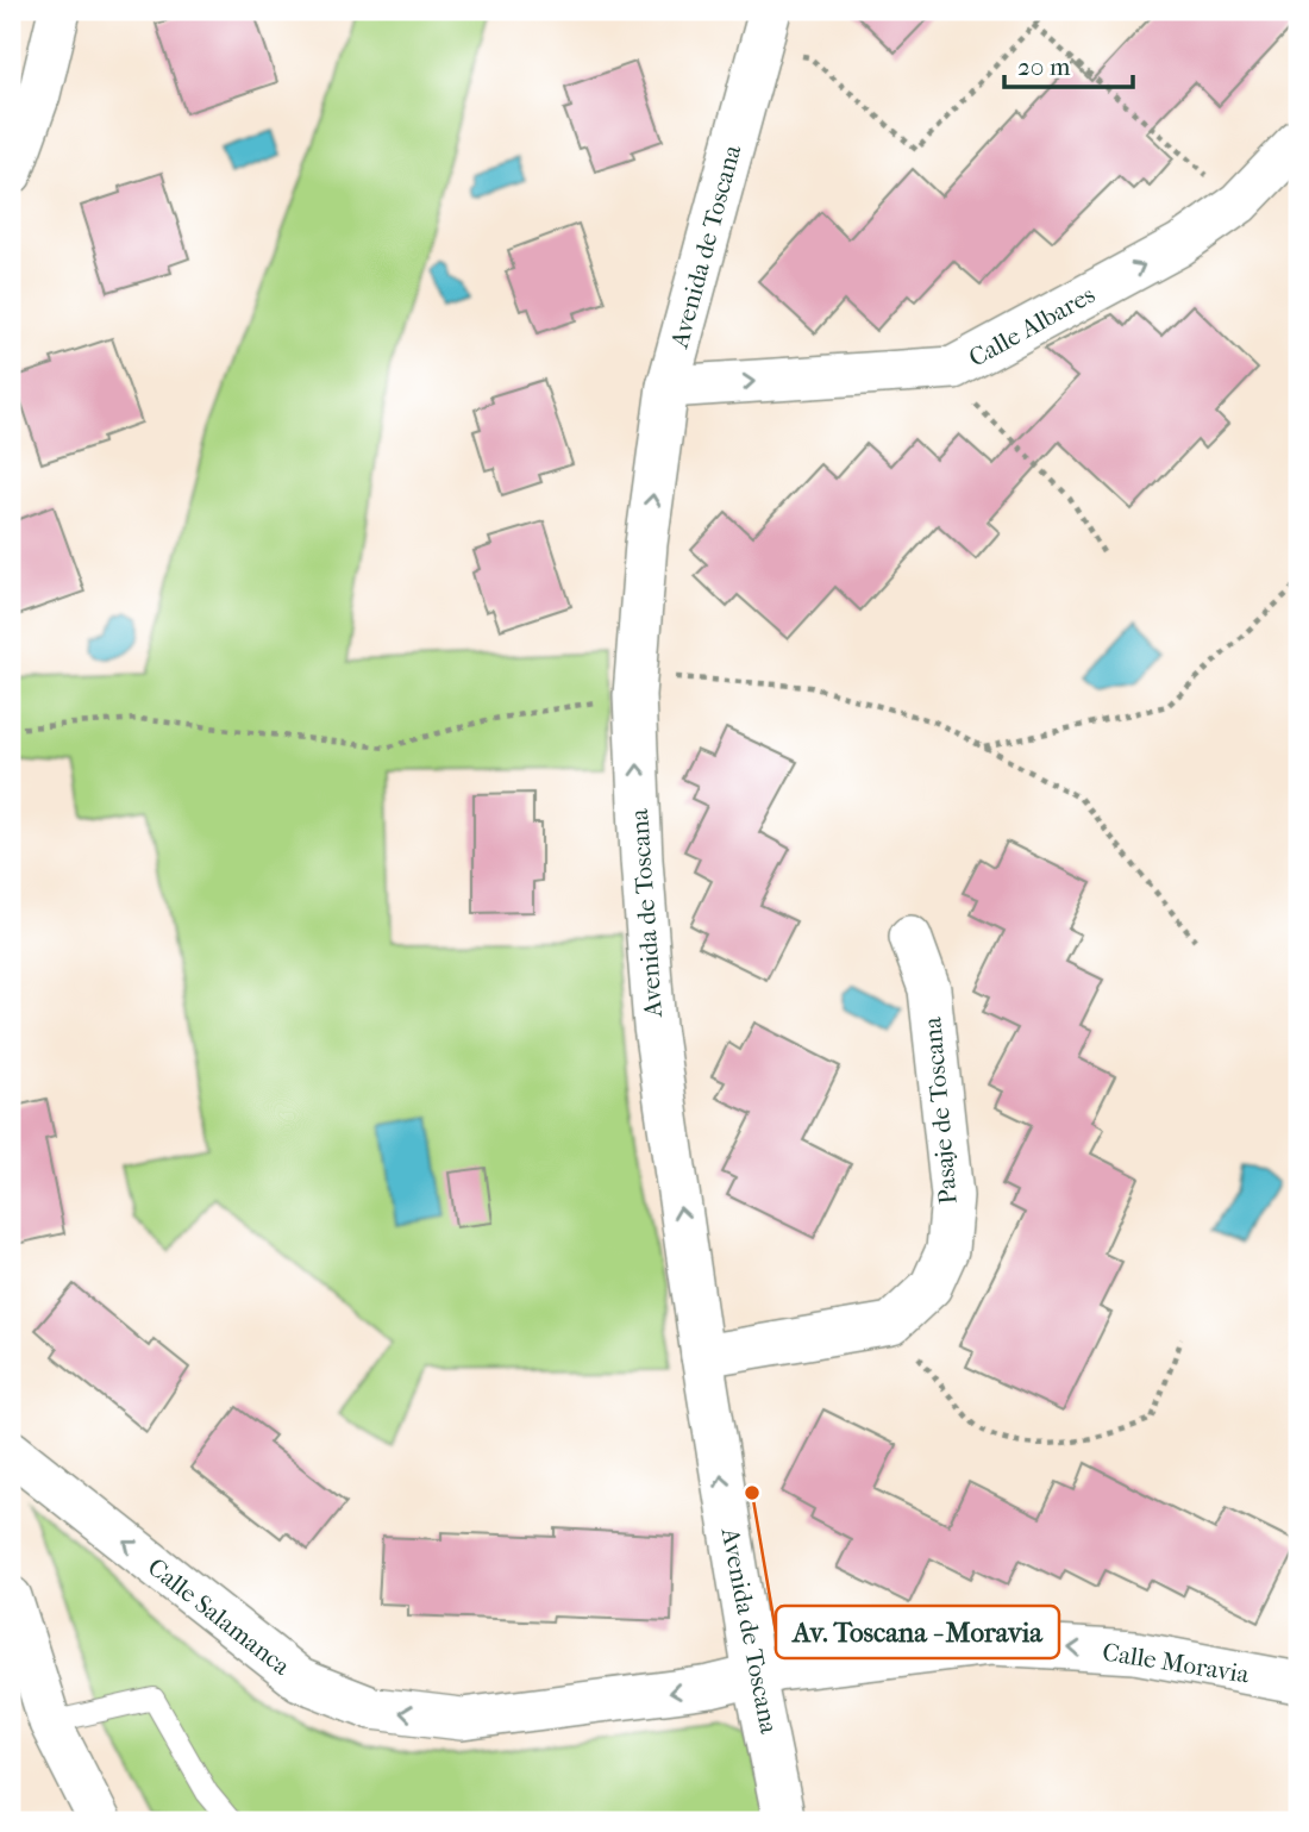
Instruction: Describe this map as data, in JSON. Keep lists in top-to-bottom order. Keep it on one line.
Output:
{"streets":{"street":["Avenida de Toscana","Calle Albares","Pasaje de Toscana","Calle Salamanca","Calle Moravia"]},"crossings":[["Avenida de Toscana","Calle Albares"],["Avenida de Toscana","Calle Salamanca"],["Avenida de Toscana","Calle Moravia"],["Calle Salamanca","Calle Moravia"]],"one_way":["Avenida de Toscana","Calle Albares","Calle Salamanca"],"places":["Av. Toscana - Moravia"],"scale_bar":"20 m"}
